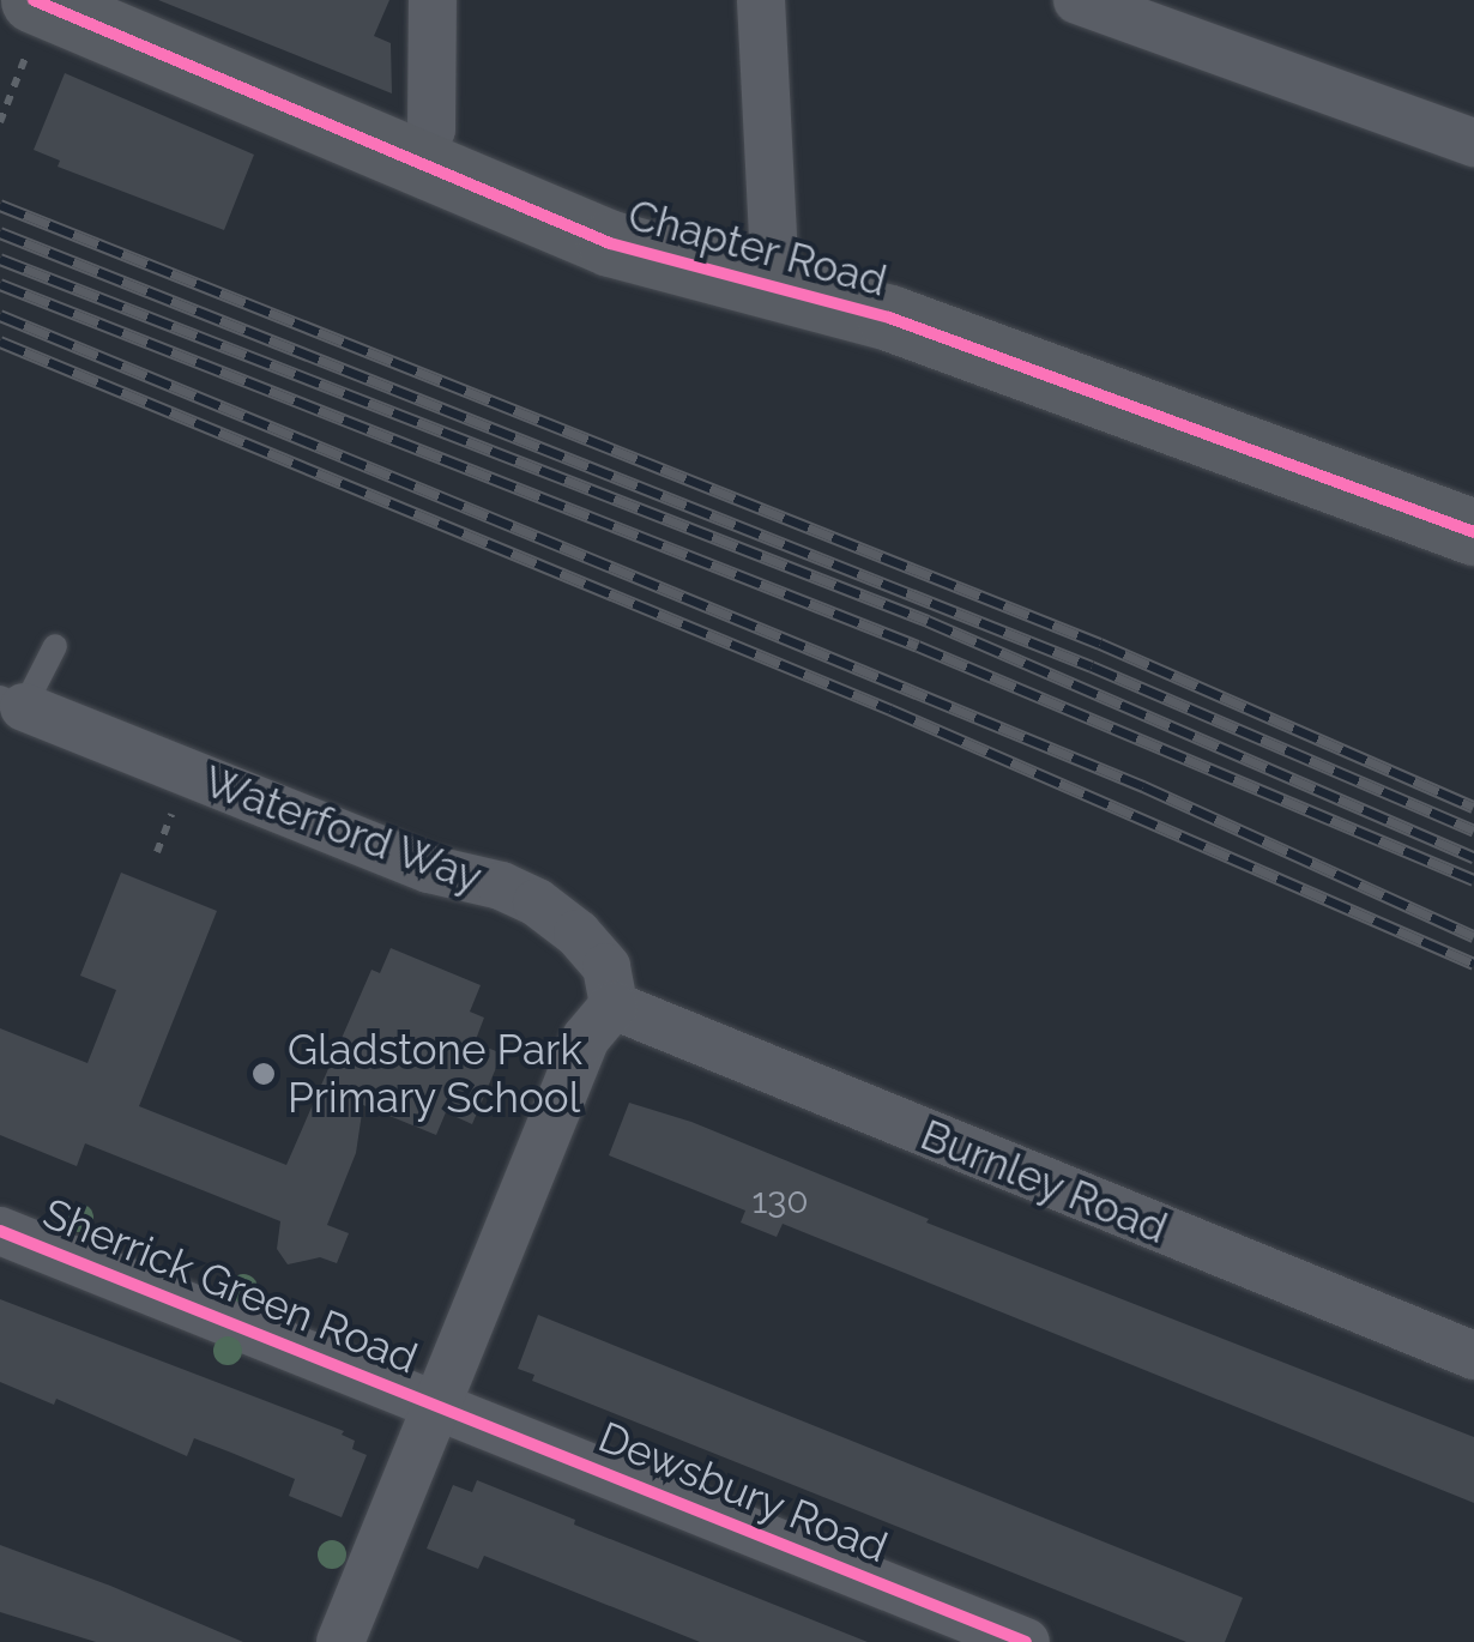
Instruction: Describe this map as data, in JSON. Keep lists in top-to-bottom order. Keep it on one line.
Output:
{"streets":{"street":["Chapter Road","Waterford Way","Burnley Road","Sherrick Green Road","Dewsbury Road"]},"crossings":[["Waterford Way","Burnley Road"],["Sherrick Green Road","Dewsbury Road"]],"places":["Gladstone Park Primary School"],"house_numbers":["130"]}
